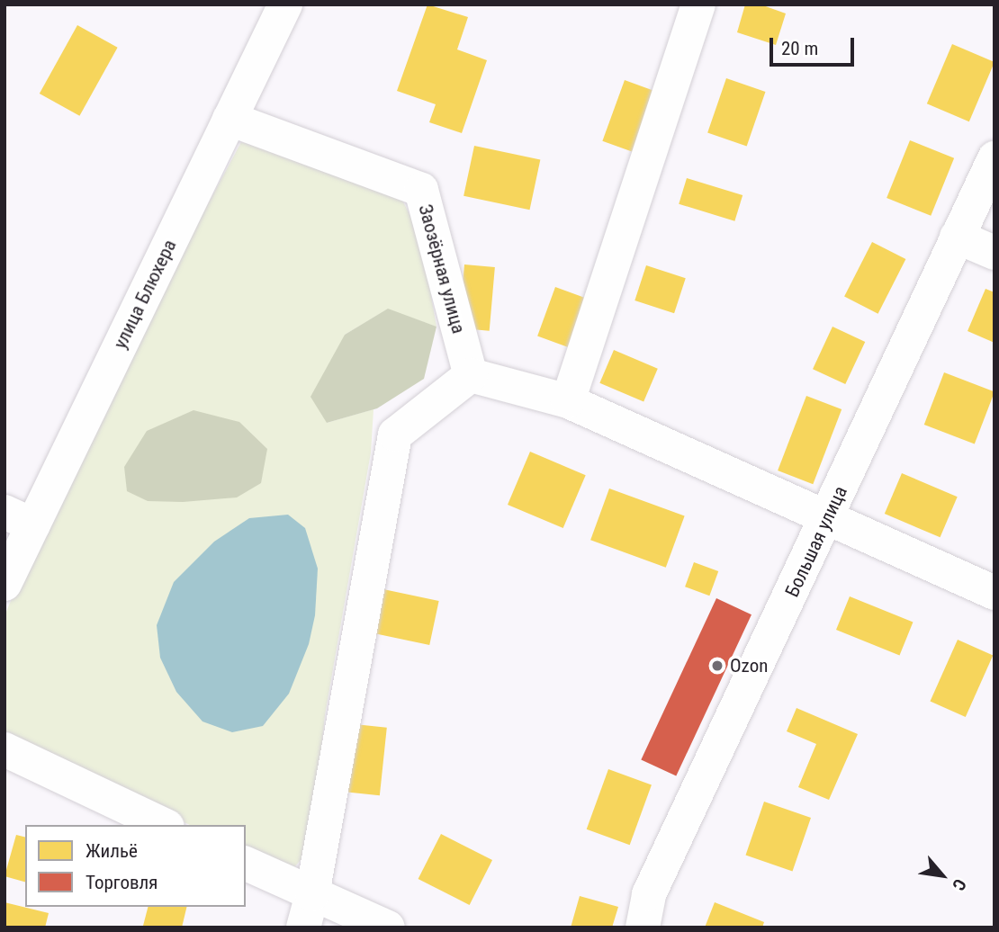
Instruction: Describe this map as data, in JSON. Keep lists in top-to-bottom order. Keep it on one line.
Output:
{"streets":{"street":["Заозёрная улица","улица Блюхера","Большая улица"]},"crossings":[["Заозёрная улица","улица Блюхера"]],"places":["Ozon"],"legend":["Жильё","Торговля"],"scale_bar":"20 m","north":"bottom right"}
